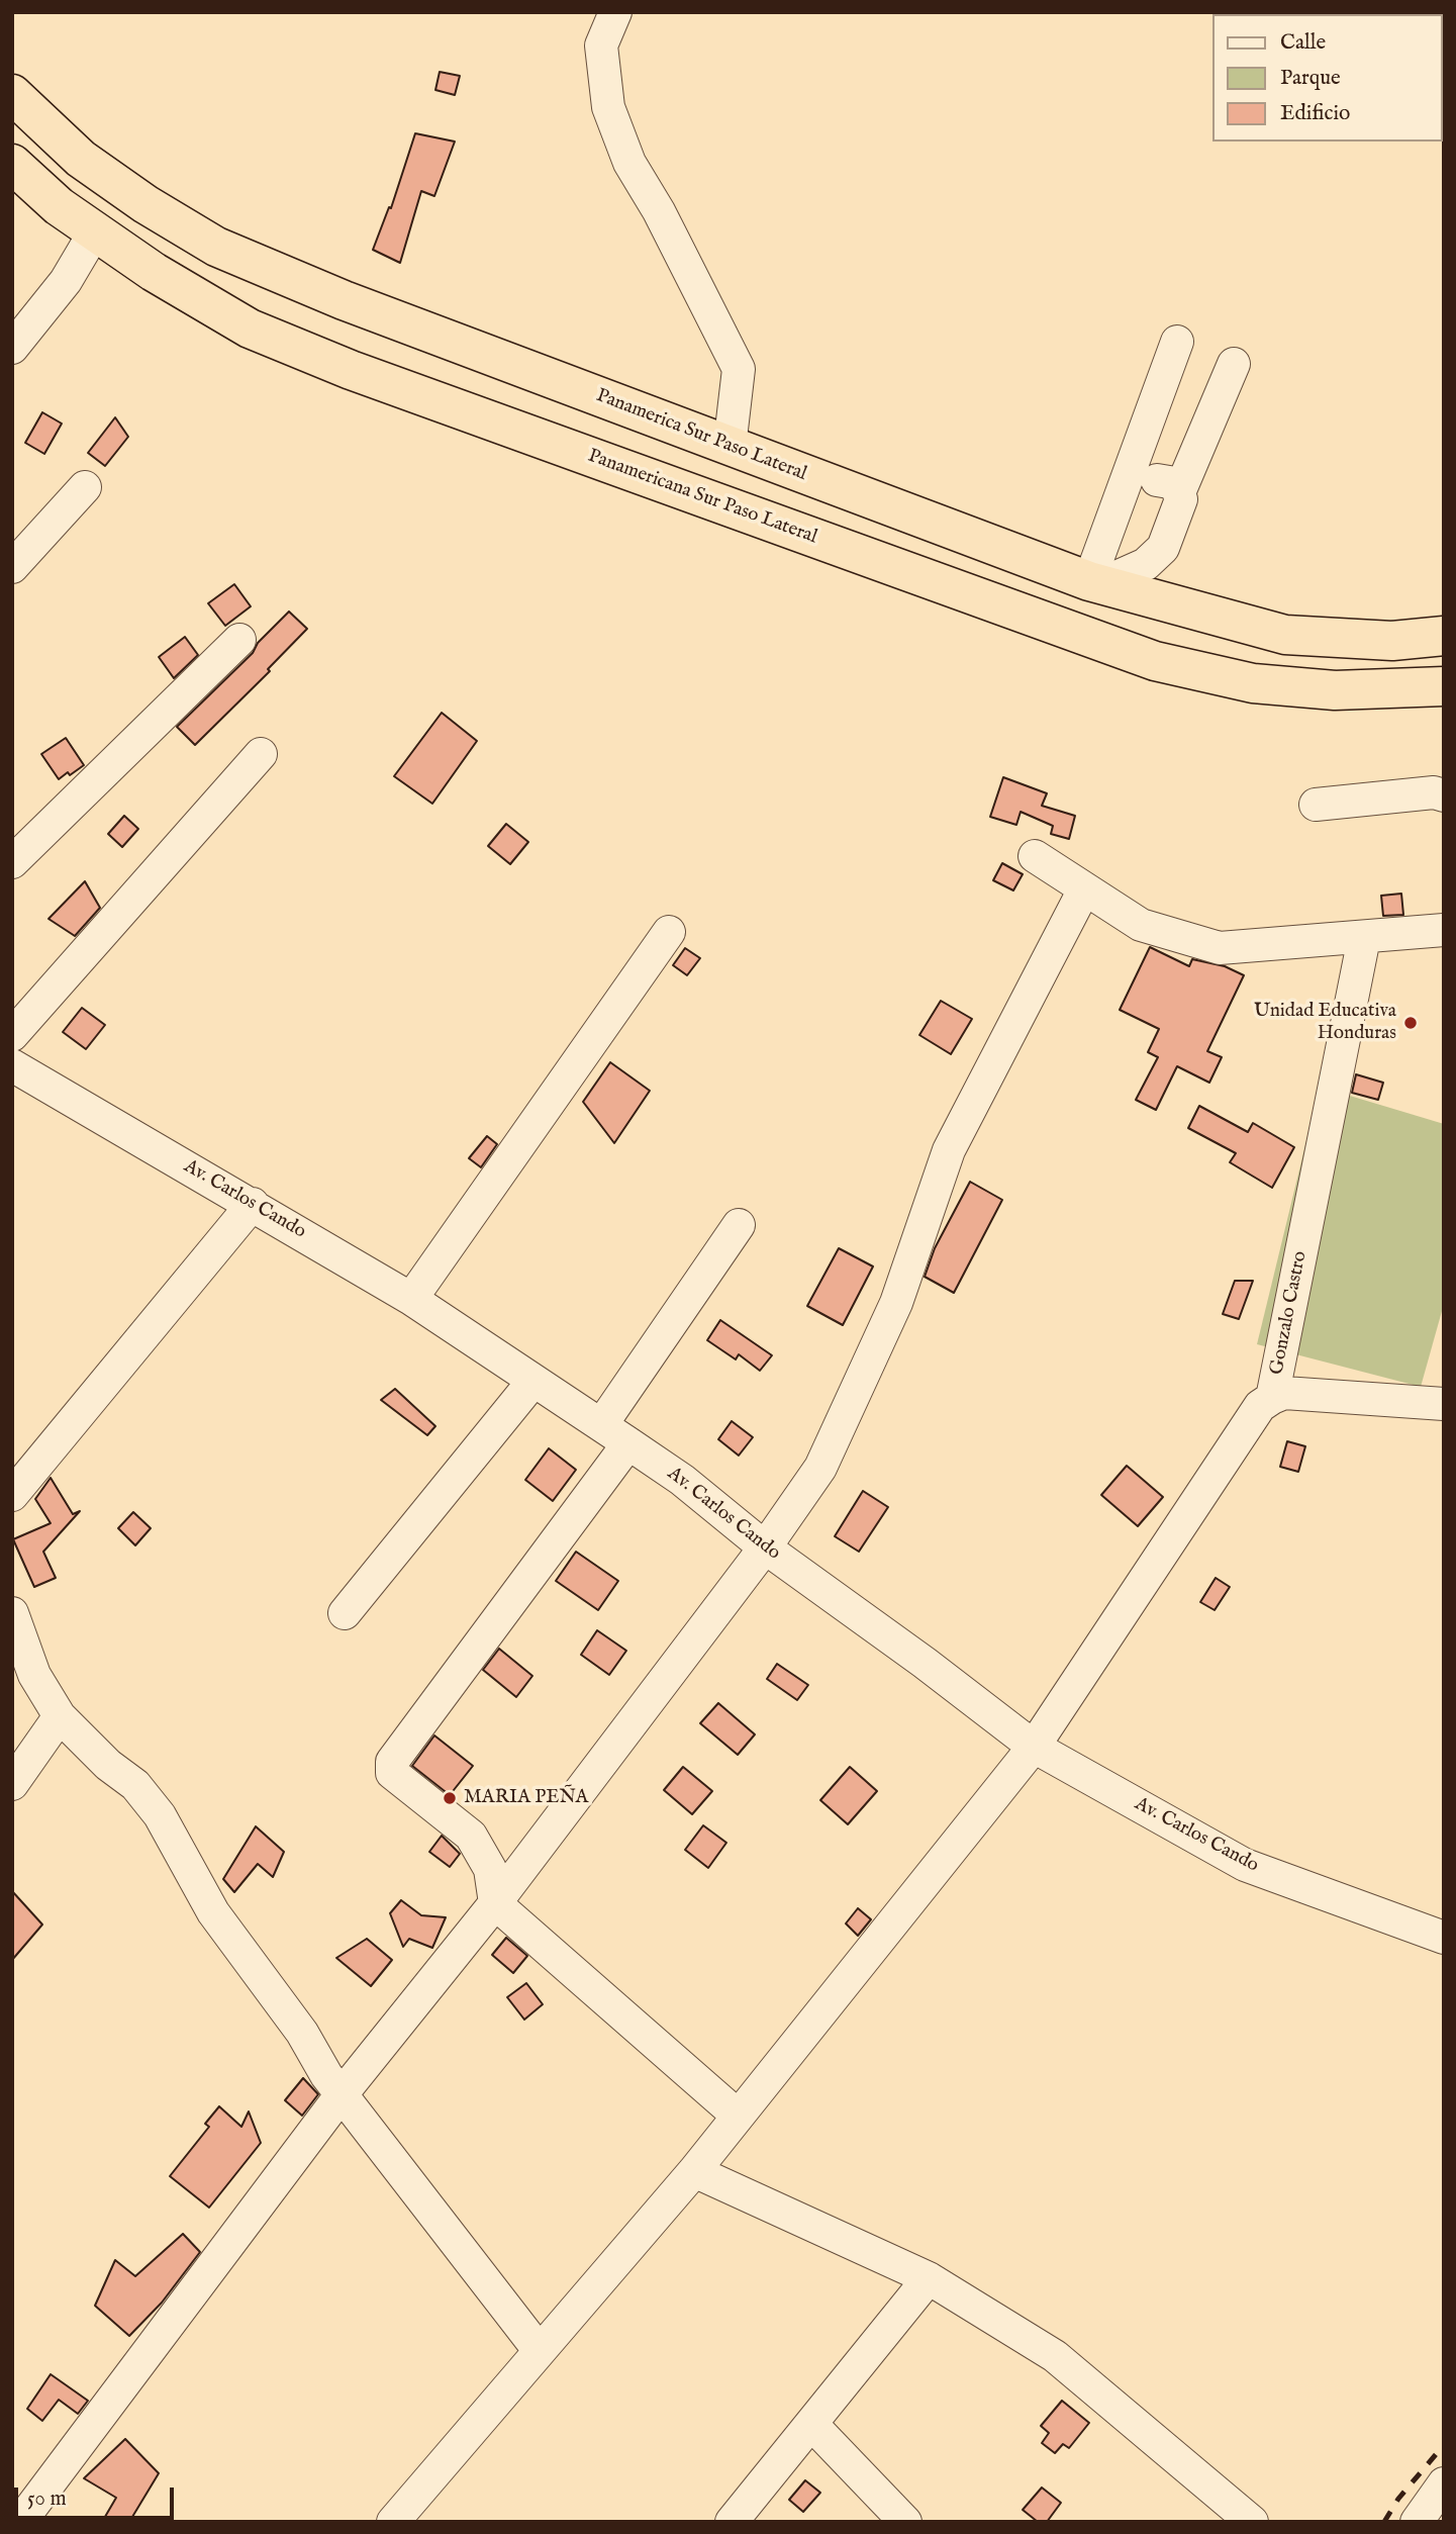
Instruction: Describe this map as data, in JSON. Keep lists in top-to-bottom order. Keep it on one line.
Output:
{"streets":{"highway":["Panamerica Sur Paso Lateral","Panamericana Sur Paso Lateral"],"street":["Av. Carlos Cando","Gonzalo Castro"]},"crossings":[["Av. Carlos Cando","Gonzalo Castro"]],"places":["Unidad Educativa Honduras","MARIA PEÑA"],"legend":["Calle","Parque","Edificio"],"scale_bar":"50 m"}
